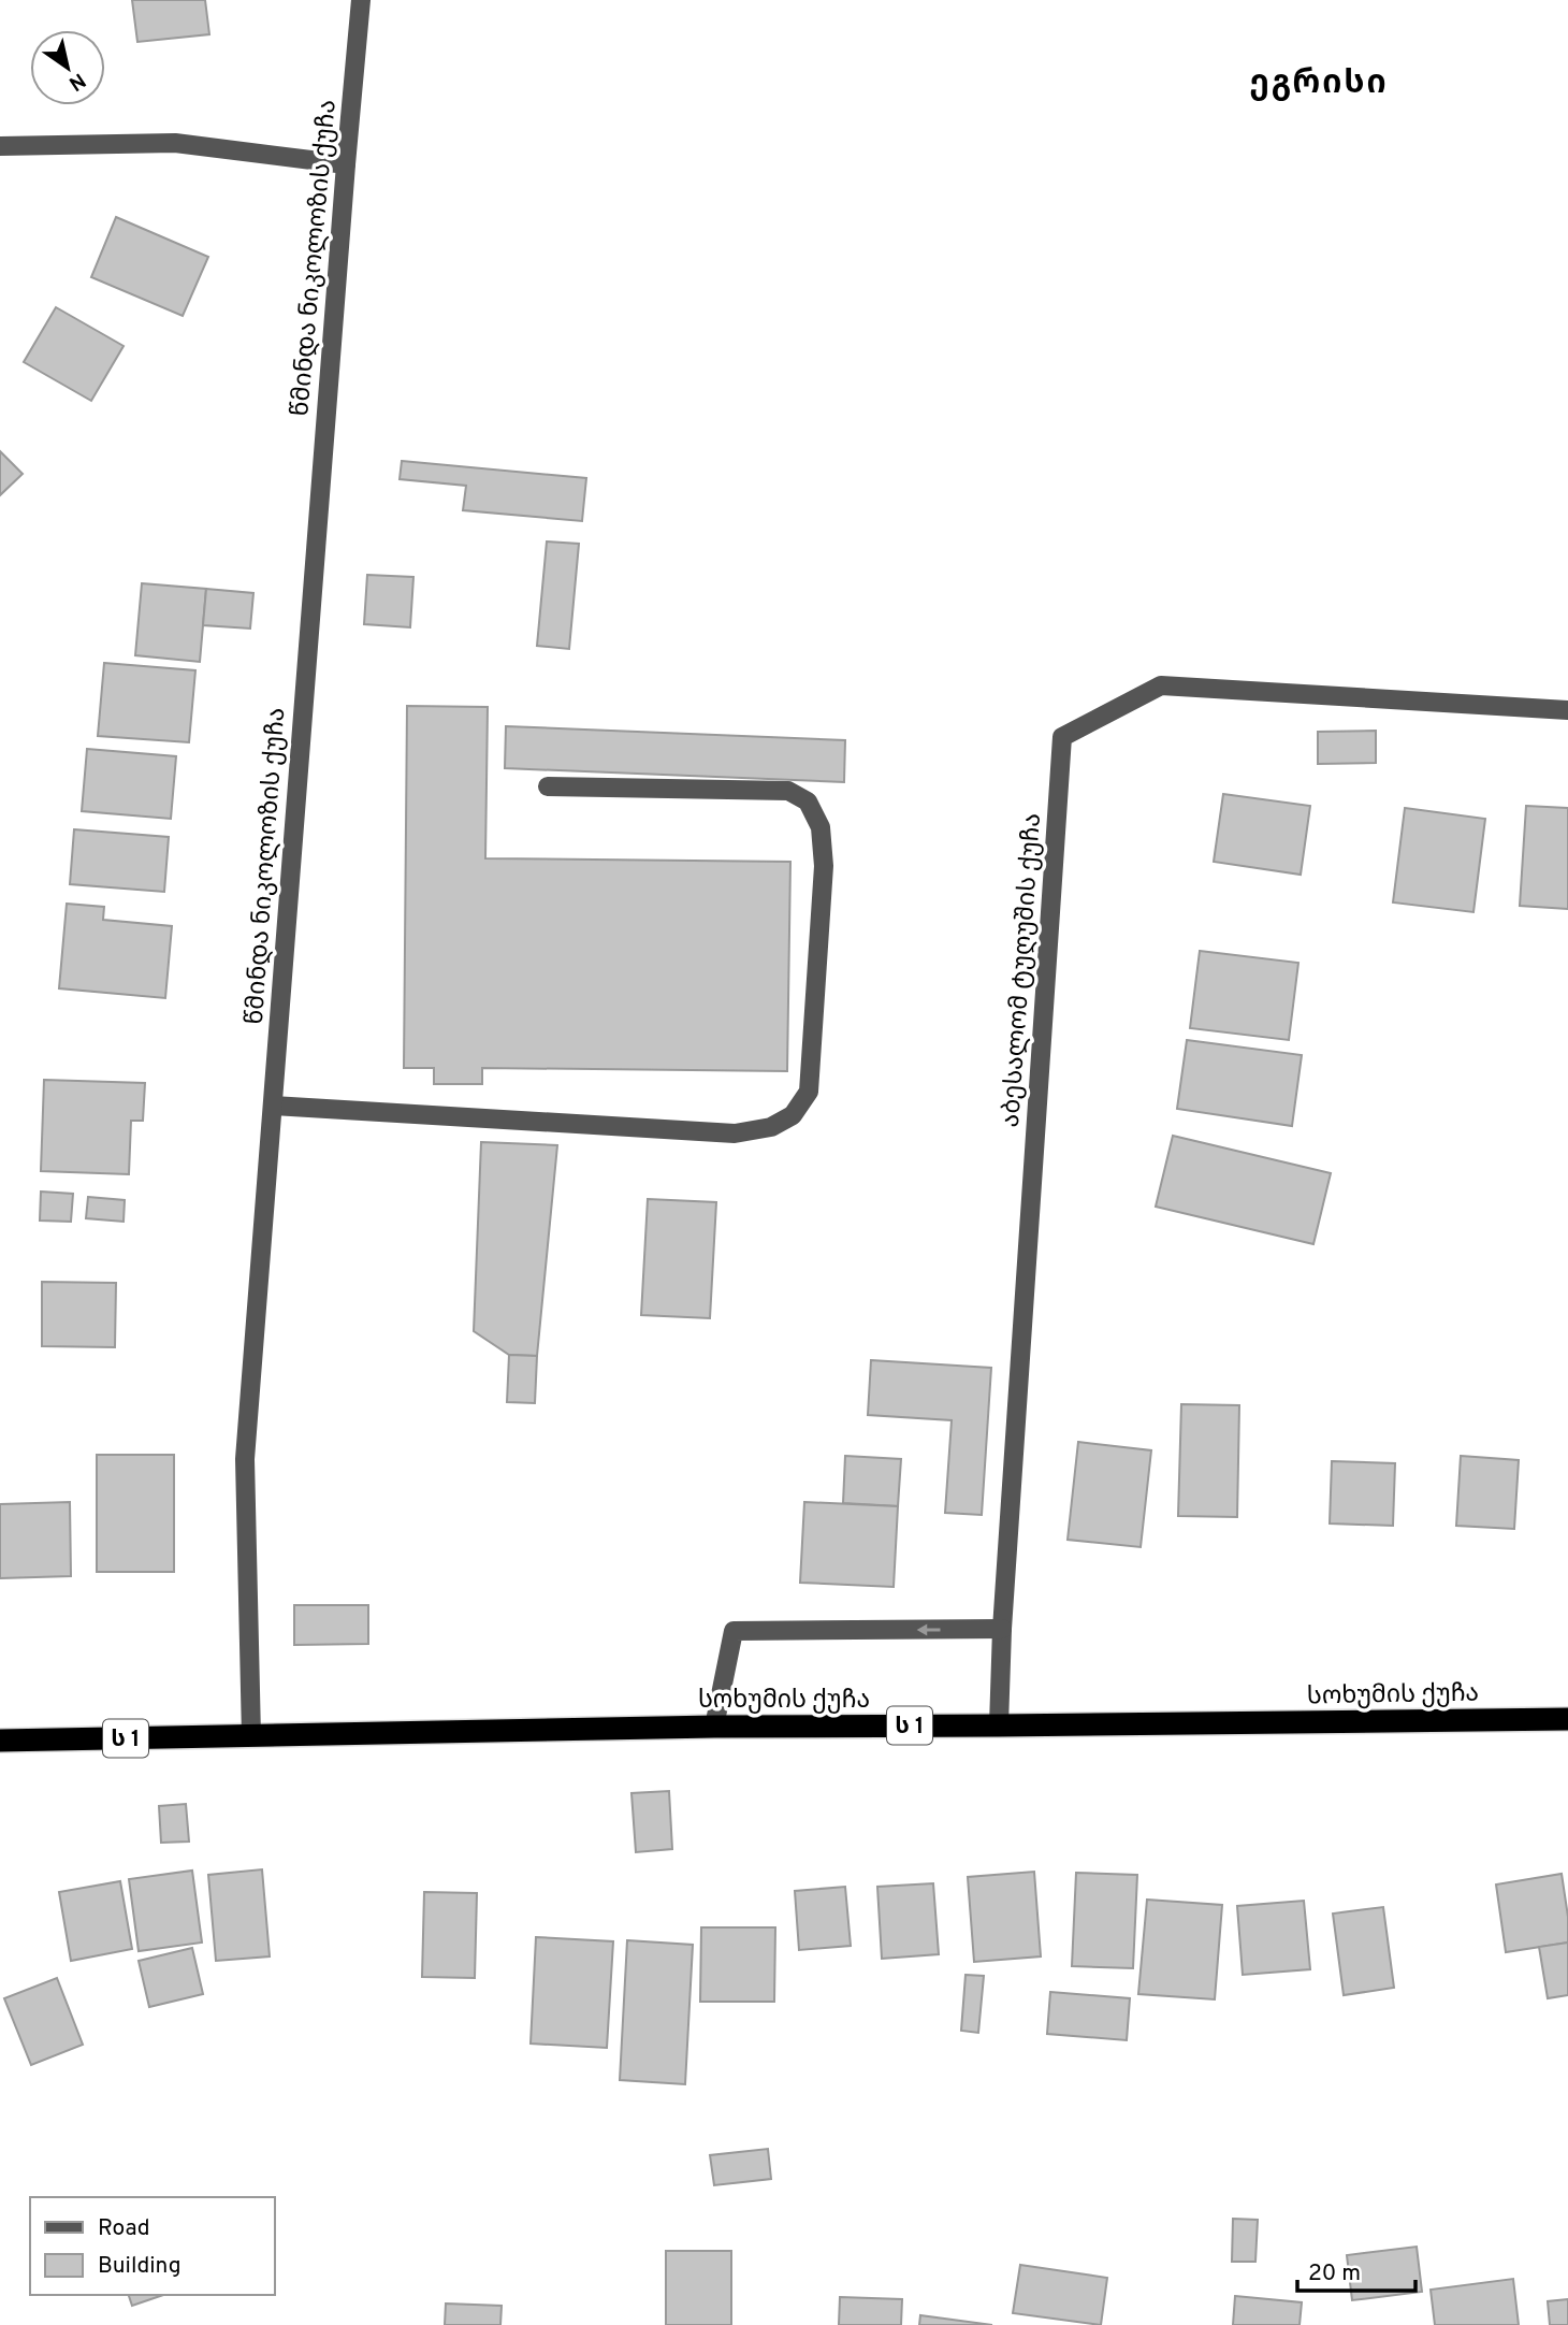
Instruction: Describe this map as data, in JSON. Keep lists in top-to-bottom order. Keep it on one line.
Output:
{"streets":{"highway":["სოხუმის ქუჩა","ს 1"],"street":["წმინდა ნიკოლოზის ქუჩა","აბესალომ ტუღუშის ქუჩა"]},"crossings":[["წმინდა ნიკოლოზის ქუჩა","სოხუმის ქუჩა"],["აბესალომ ტუღუშის ქუჩა","სოხუმის ქუჩა"]],"districts":["ეგრისი"],"legend":["Road","Building"],"scale_bar":"20 m","north":"bottom right"}
